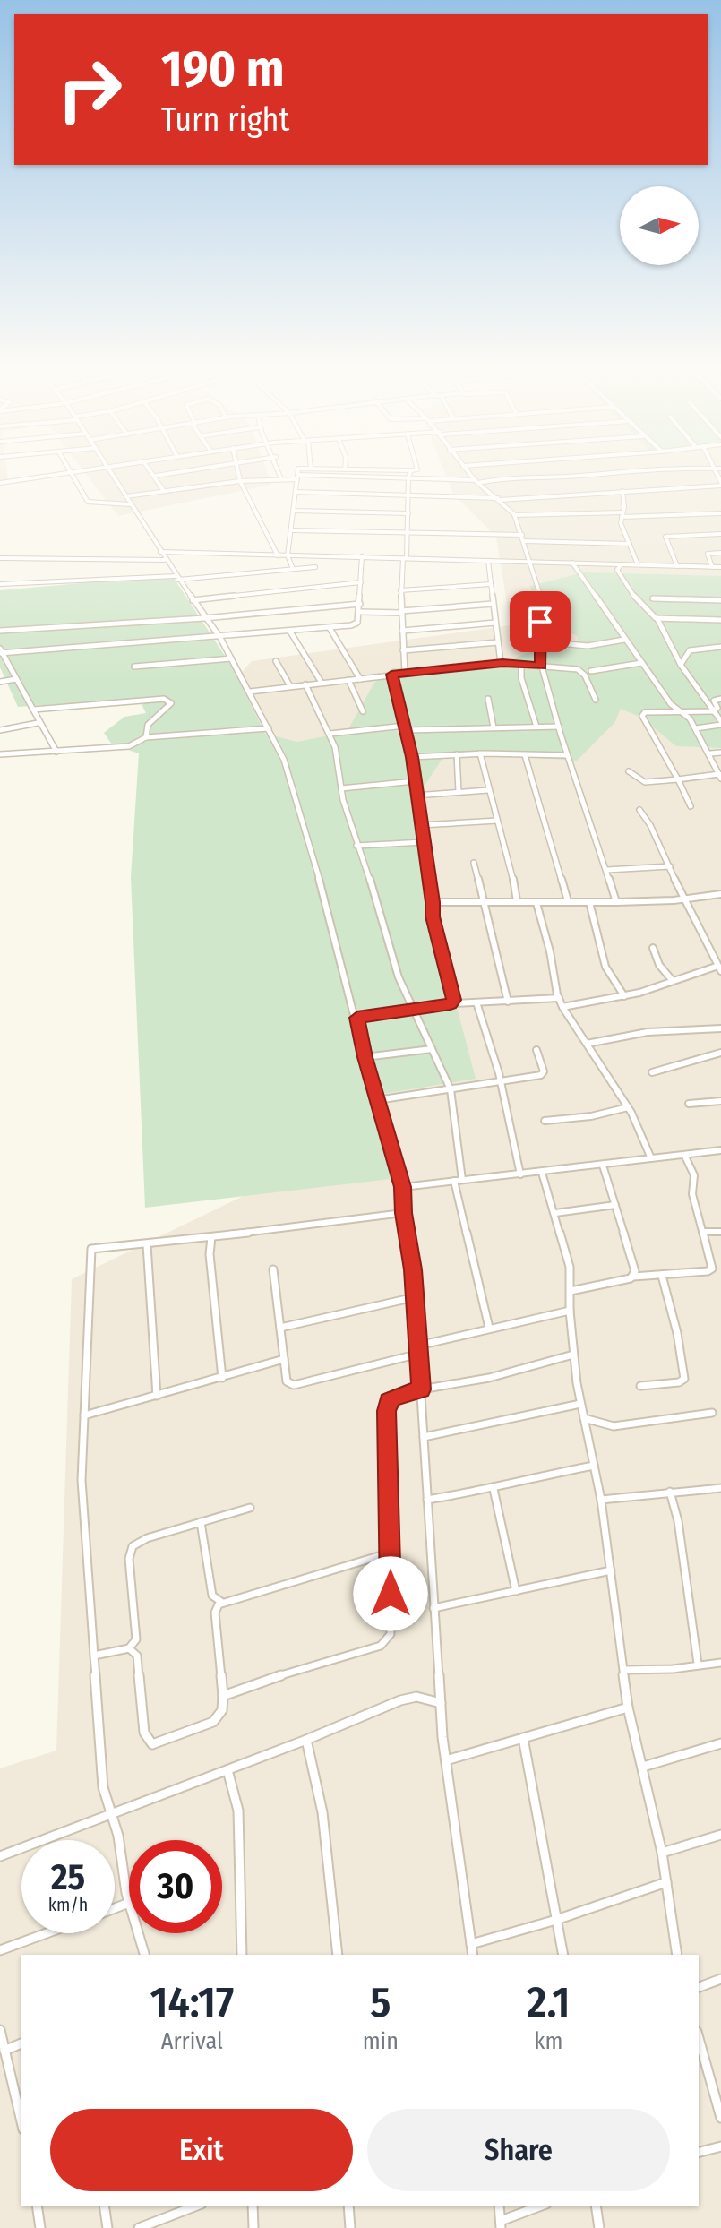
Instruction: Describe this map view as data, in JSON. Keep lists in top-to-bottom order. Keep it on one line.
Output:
{"north":"right","page":{"turn":["190 m","Turn right"],"speed":"25 km/h","limit":"30","eta":["14:17","Arrival","5","min","2.1","km"],"buttons":["Exit","Share"]}}
